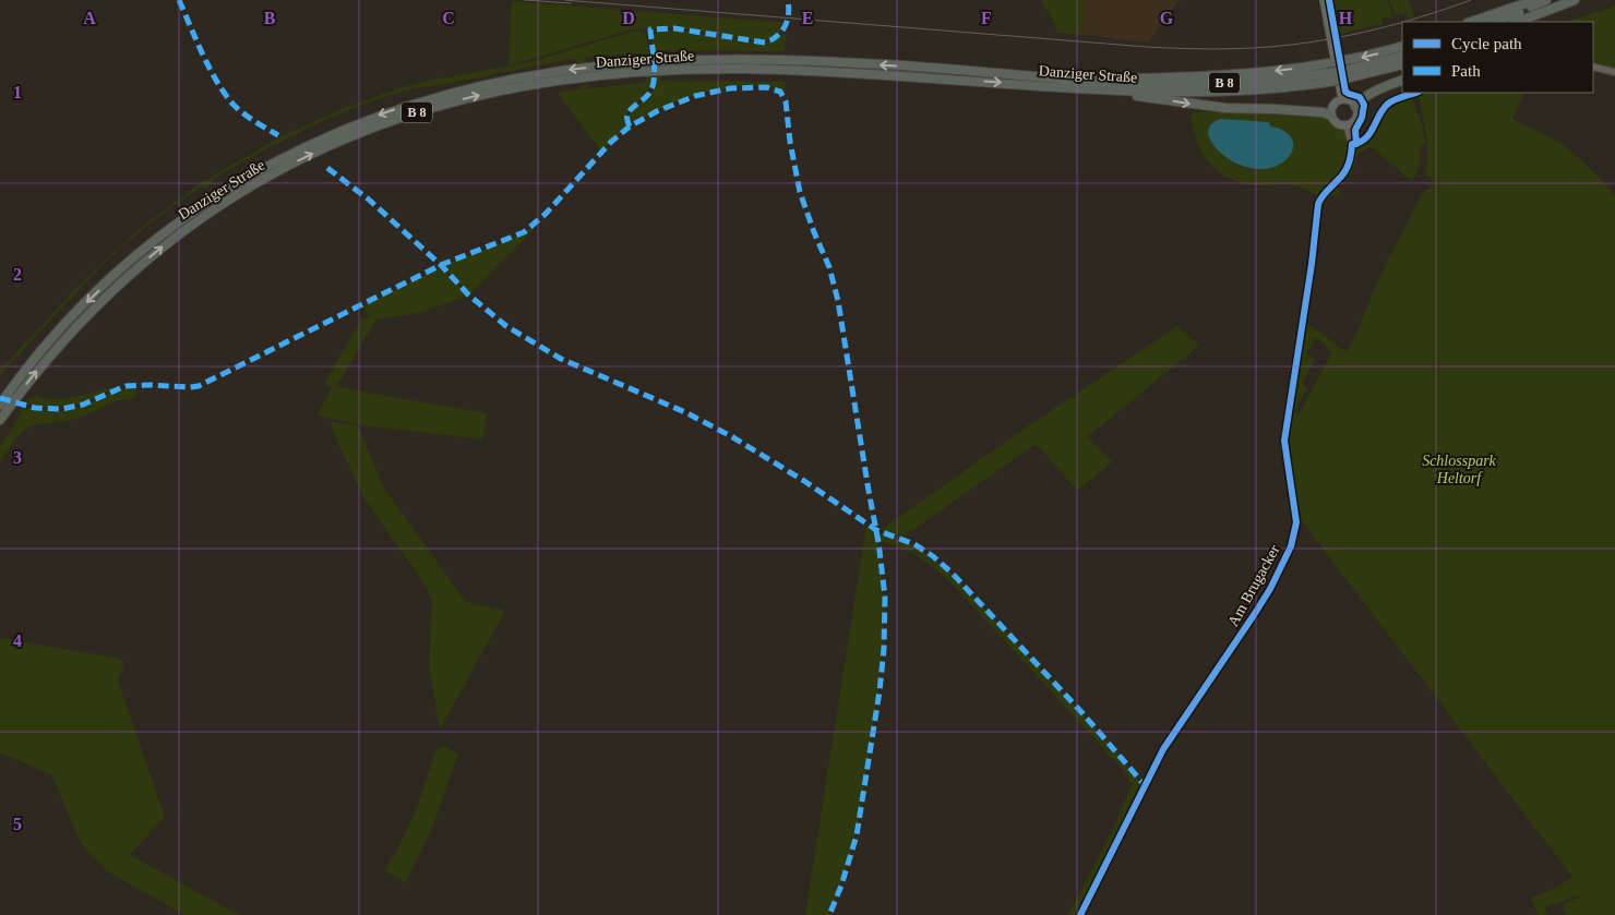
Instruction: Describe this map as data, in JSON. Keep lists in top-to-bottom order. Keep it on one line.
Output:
{"streets":{"highway":["Danziger Straße","B 8"],"street":["Am Brugacker"]},"parks":["Schlosspark Heltorf"],"legend":["Cycle path","Path"],"grid":{"columns":["A","B","C","D","E","F","G","H"],"rows":["1","2","3","4","5"]}}
